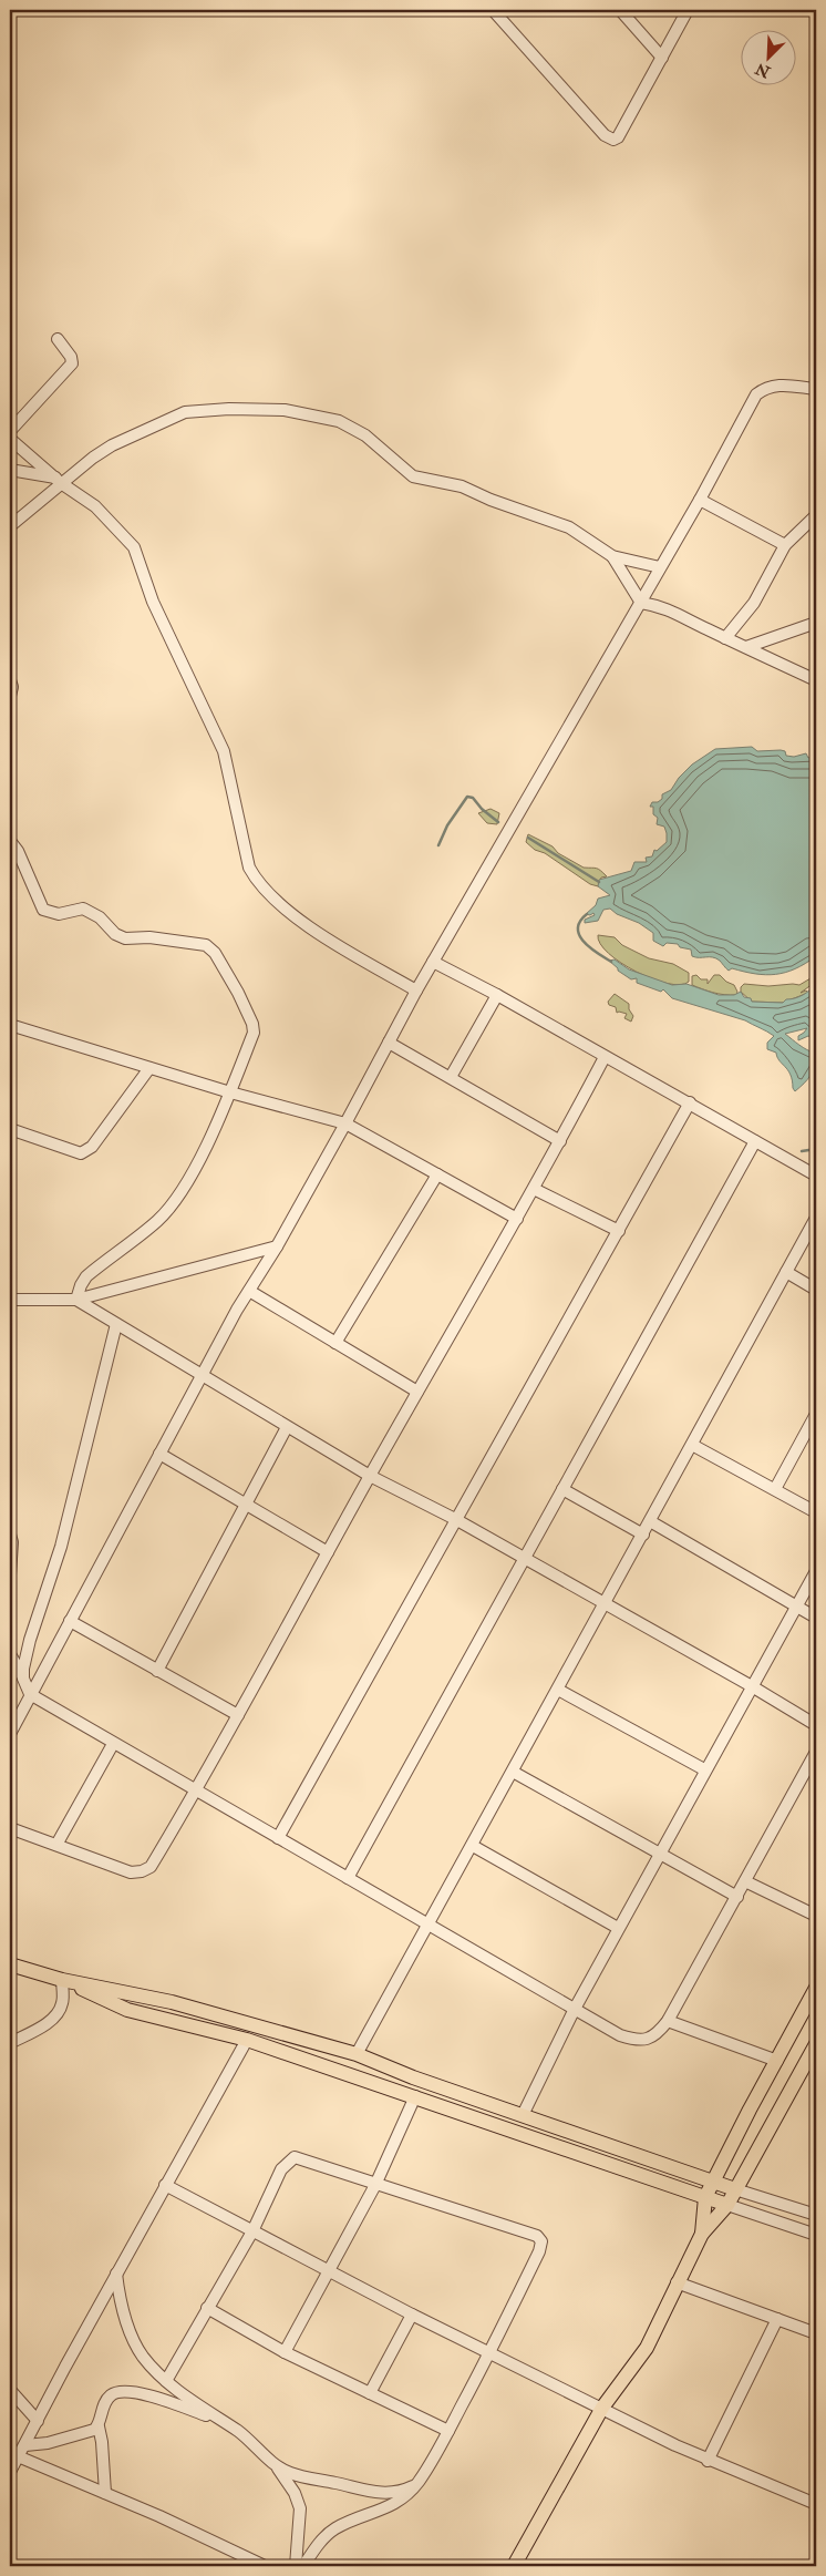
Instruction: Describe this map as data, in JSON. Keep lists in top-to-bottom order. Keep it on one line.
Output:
{"north":"bottom left"}
